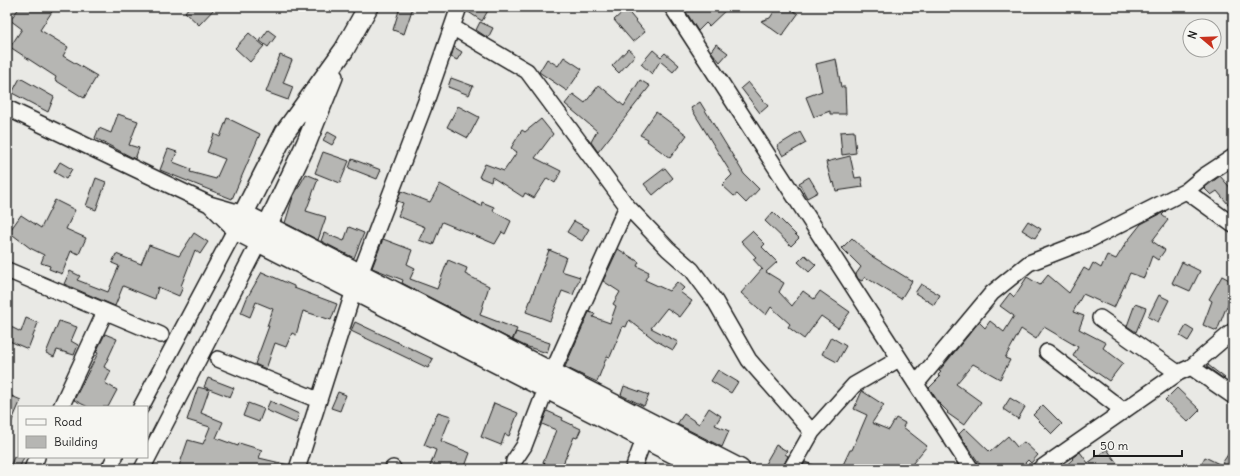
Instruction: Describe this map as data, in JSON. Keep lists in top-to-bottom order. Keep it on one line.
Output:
{"legend":["Road","Building"],"scale_bar":"50 m","north":"left"}
